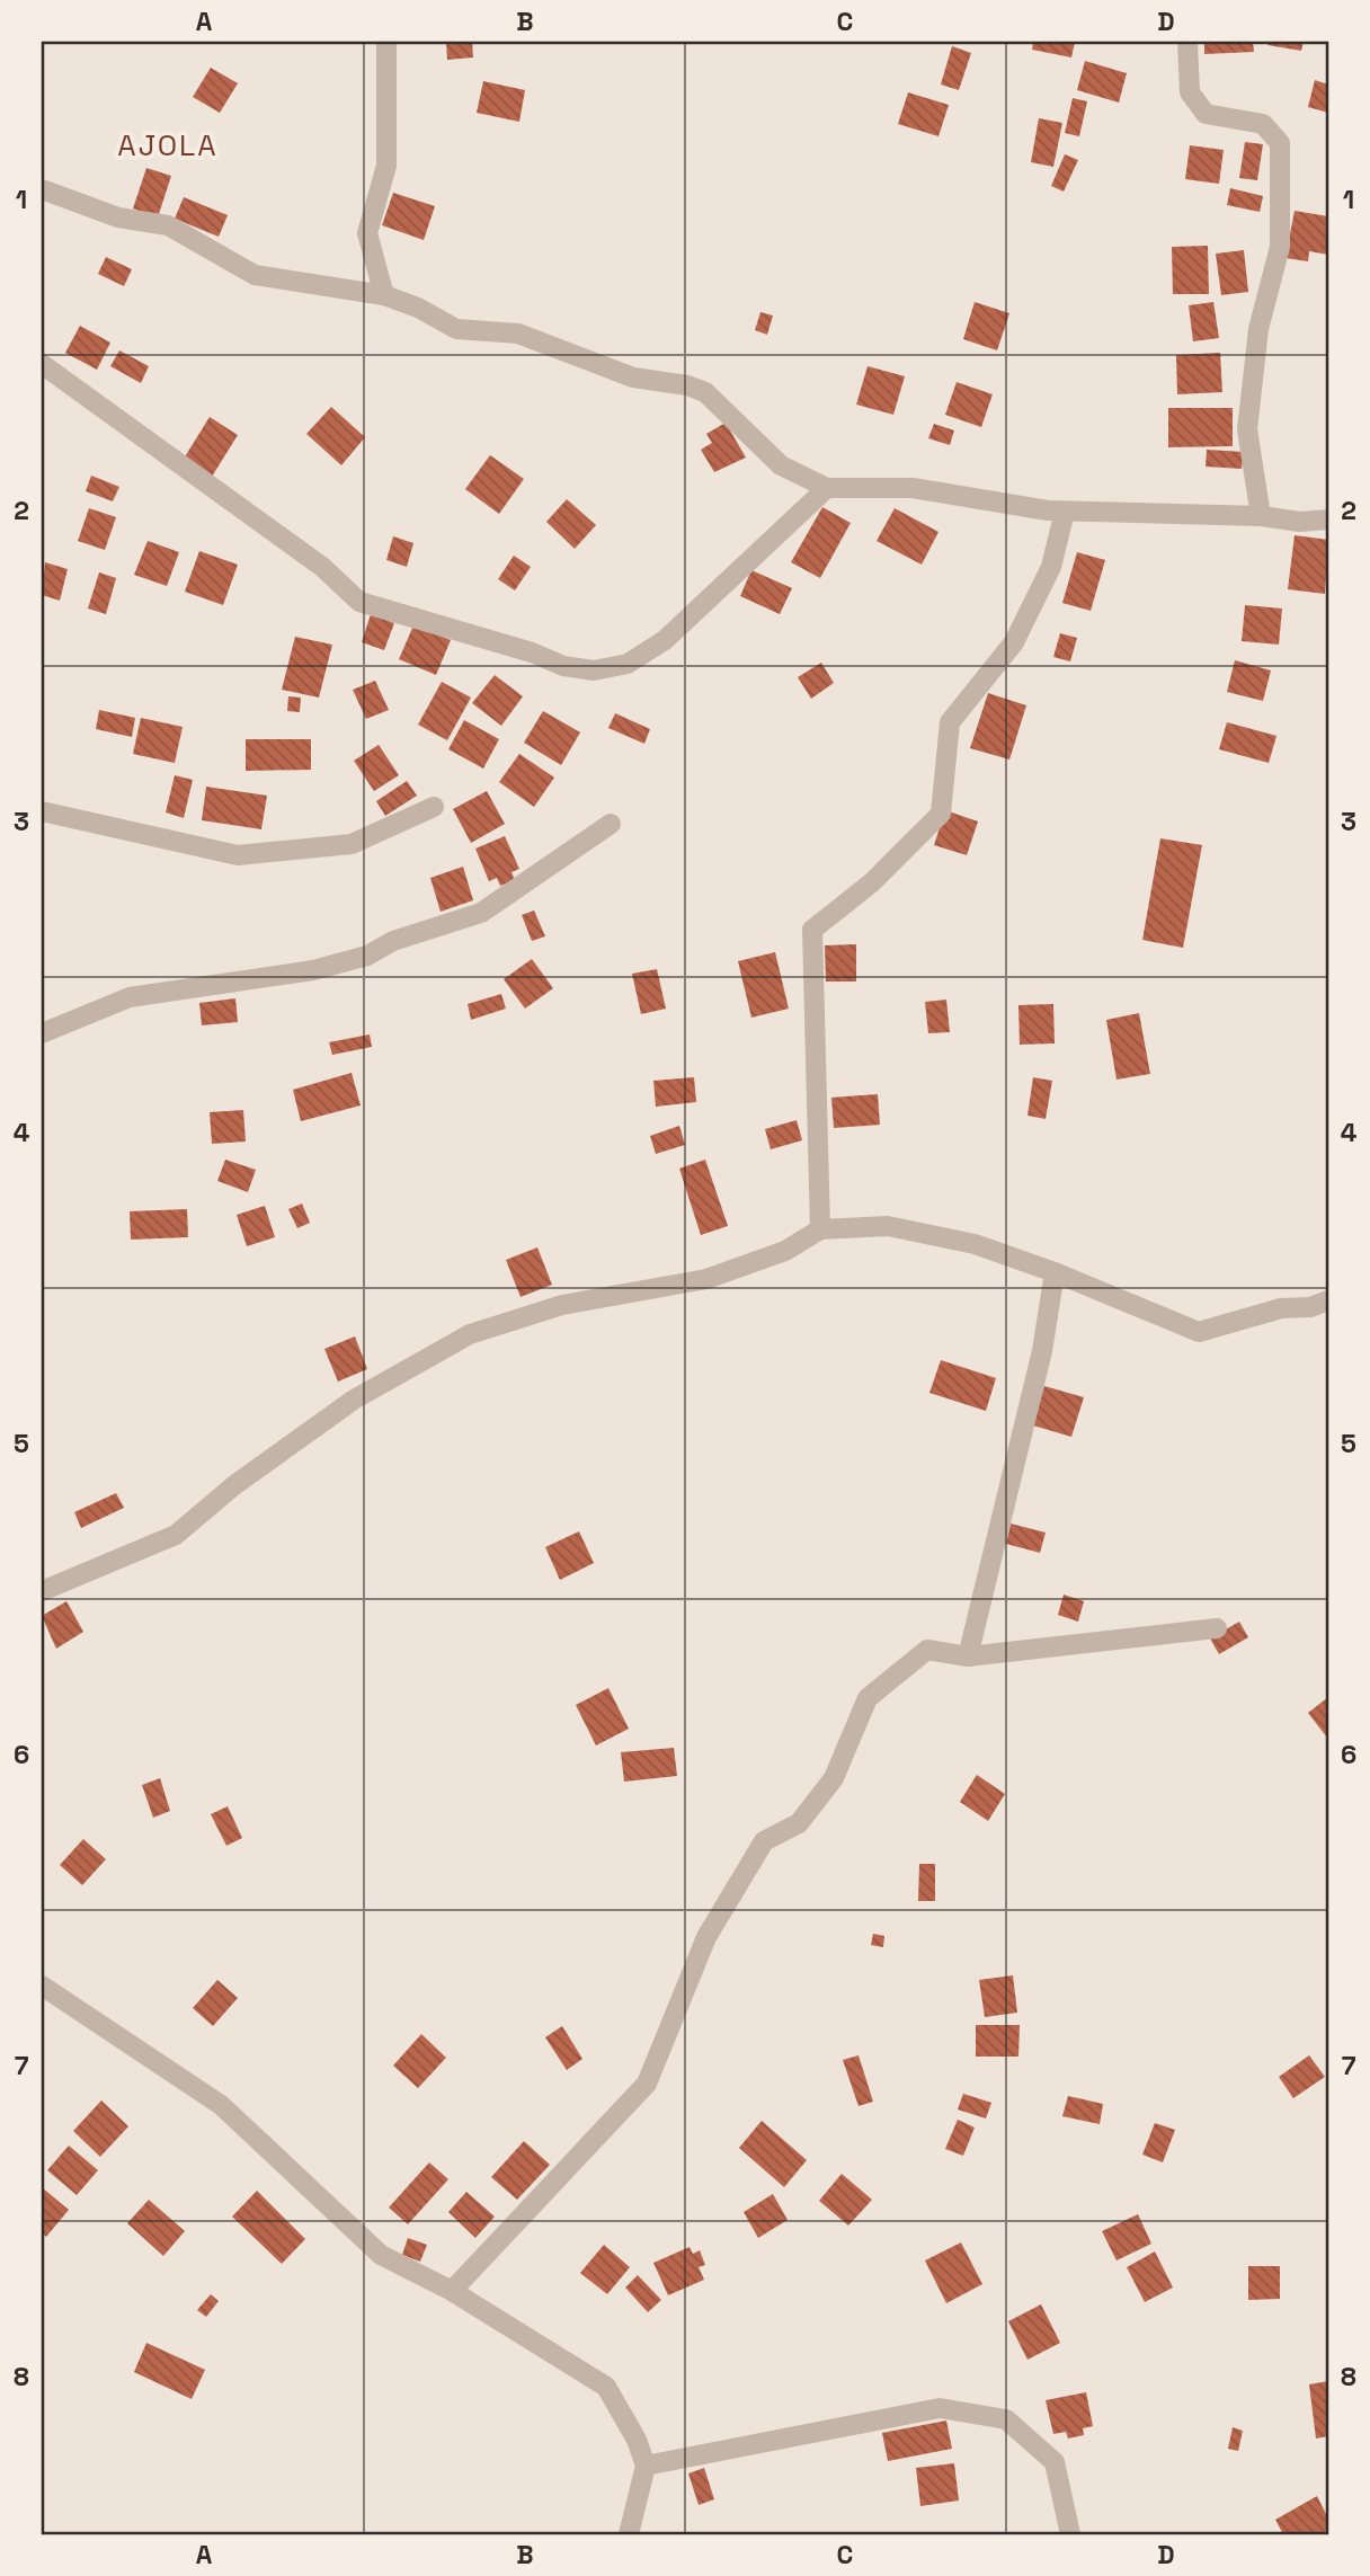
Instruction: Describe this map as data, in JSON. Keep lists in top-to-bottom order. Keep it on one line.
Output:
{"districts":["AJOLA"],"grid":{"columns":["A","B","C","D"],"rows":["1","2","3","4","5","6","7","8"]}}
